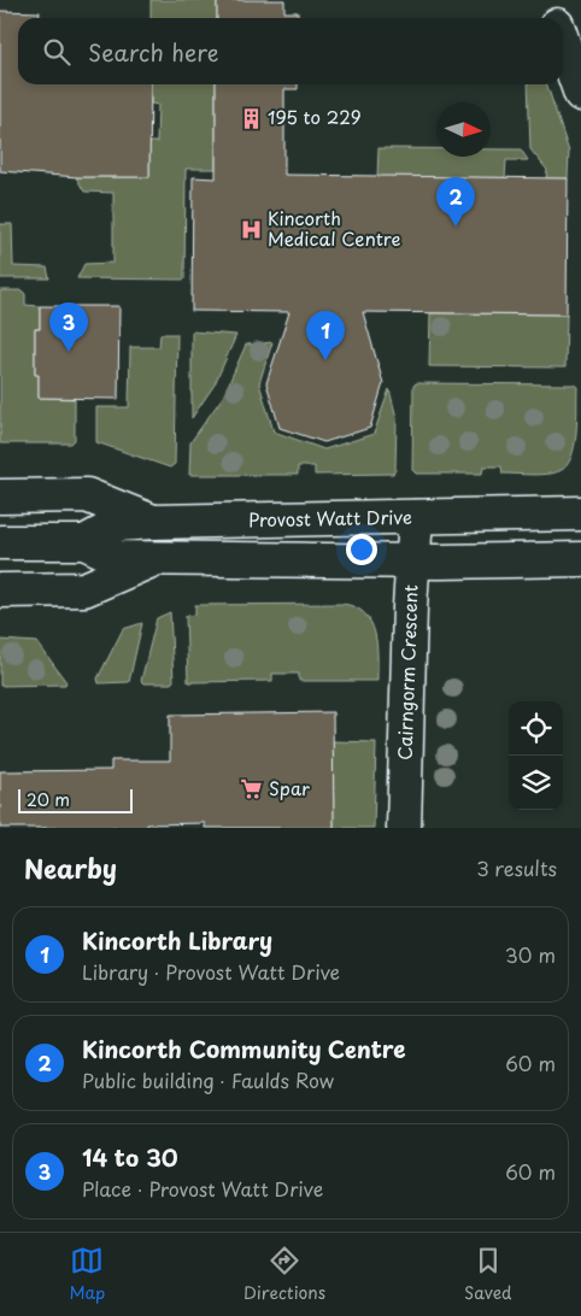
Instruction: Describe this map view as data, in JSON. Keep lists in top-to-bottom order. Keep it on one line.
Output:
{"streets":{"street":["Provost Watt Drive","Cairngorm Crescent"]},"crossings":[["Provost Watt Drive","Cairngorm Crescent"]],"places":{"building":["195 to 229"],"hospital":["Kincorth Medical Centre"],"supermarket":["Spar"]},"scale_bar":"20 m","north":"right","page":{"search":"Search here","pins":["2","3","1"],"scale":"20 m","heading":["Nearby","3 results"],"list":[{"mark":"1","name":"Kincorth Library","note":"Library · Provost Watt Drive","value":"30 m"},{"mark":"2","name":"Kincorth Community Centre","note":"Public building · Faulds Row","value":"60 m"},{"mark":"3","name":"14 to 30","note":"Place · Provost Watt Drive","value":"60 m"}],"nav":["Map","Directions","Saved"]}}
